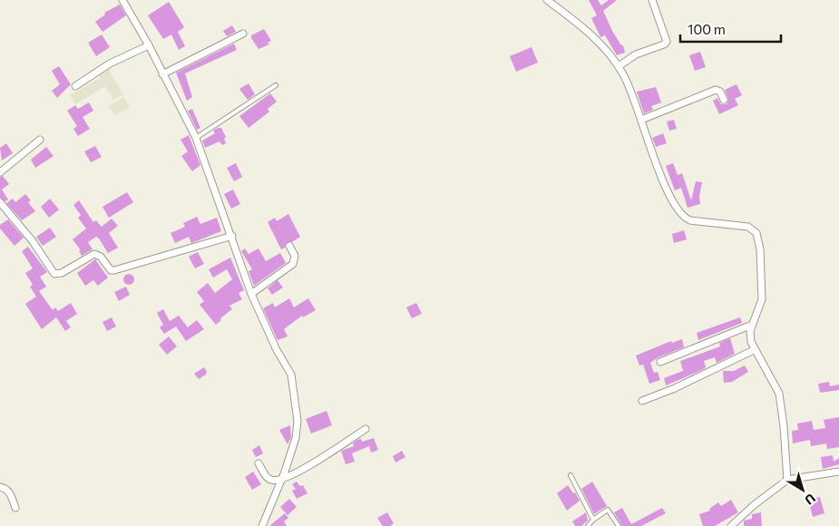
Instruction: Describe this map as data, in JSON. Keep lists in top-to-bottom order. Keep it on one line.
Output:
{"scale_bar":"100 m","north":"bottom right"}
